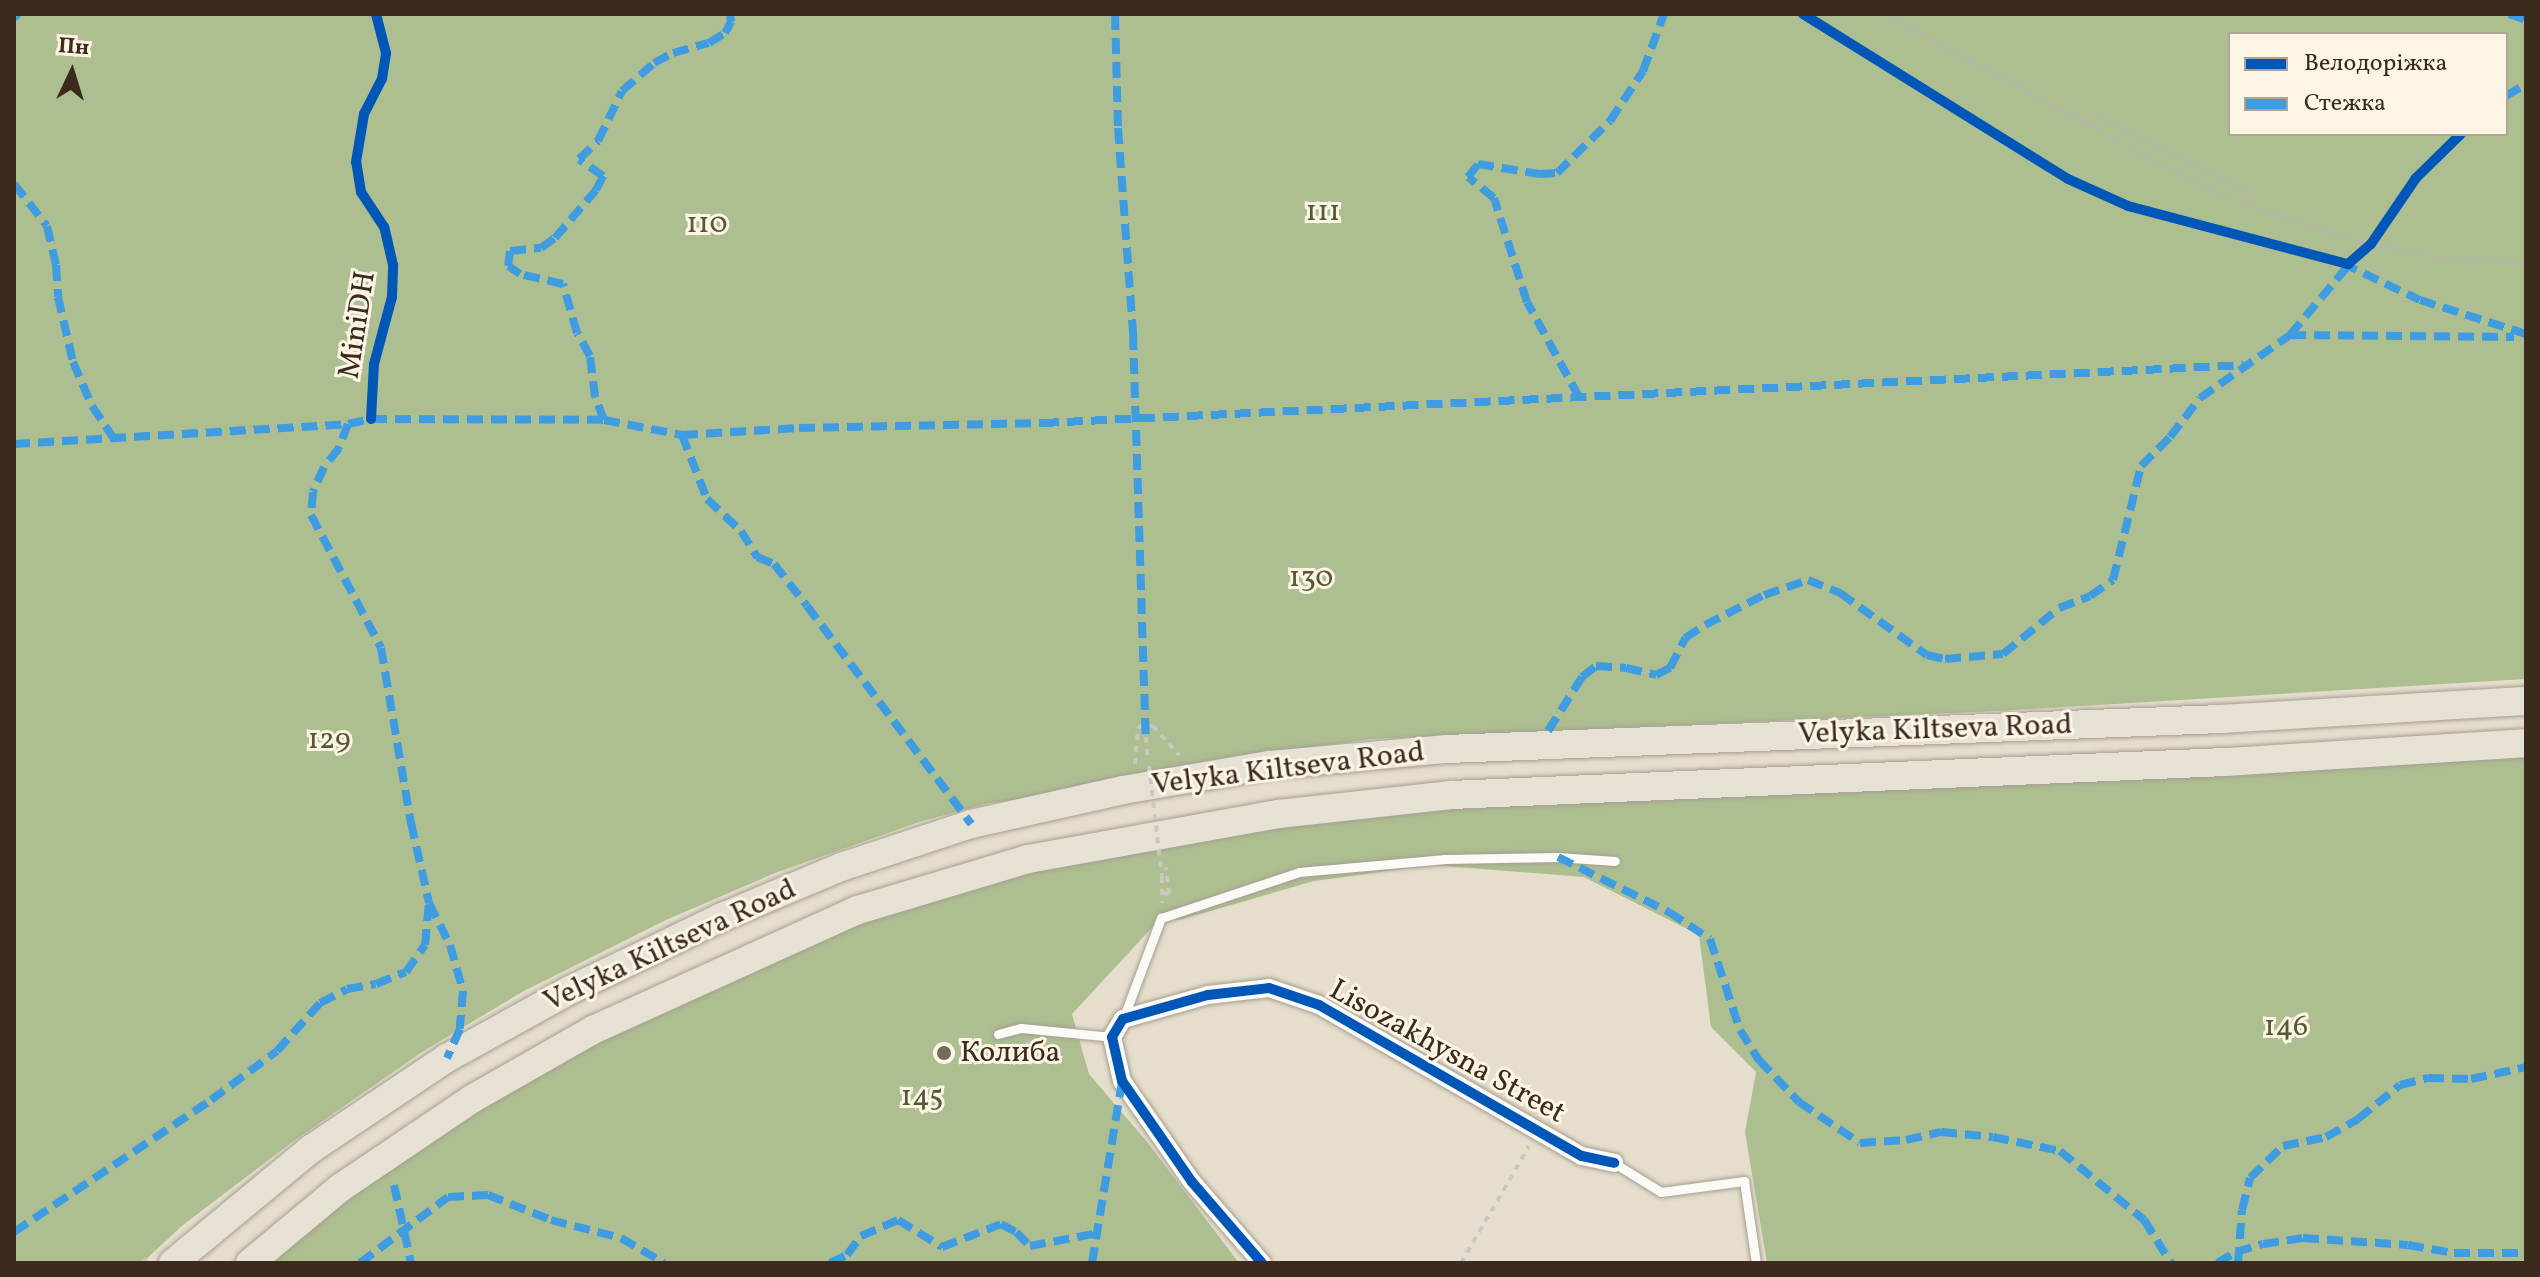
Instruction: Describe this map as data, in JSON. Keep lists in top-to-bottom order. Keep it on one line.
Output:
{"streets":{"main road":["Velyka Kiltseva Road"],"street":["Lisozakhysna Street"],"cycle path":["MiniDH"]},"parks":["111","110","130","129","146","145"],"places":["Колиба"],"legend":["Велодоріжка","Стежка"],"north":"top"}
